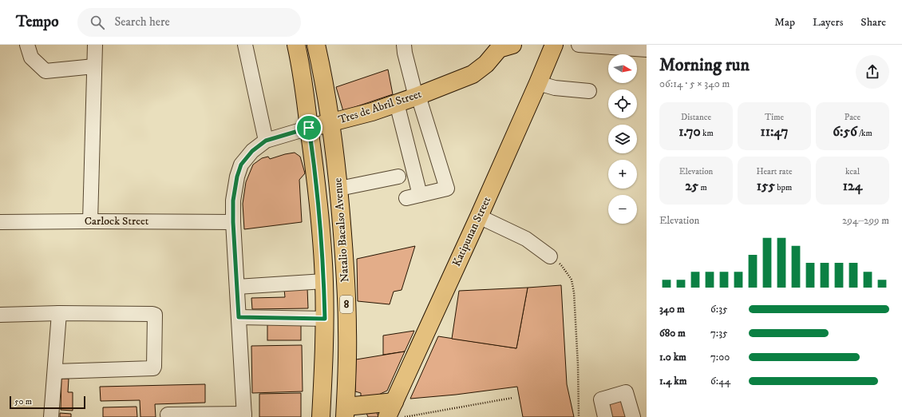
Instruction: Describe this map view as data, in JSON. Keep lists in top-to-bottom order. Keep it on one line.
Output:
{"streets":{"main road":["Tres de Abril Street","Natalio Bacalso Avenue","Katipunan Street","8"],"street":["Carlock Street"]},"crossings":[["Tres de Abril Street","Carlock Street"],["Tres de Abril Street","Natalio Bacalso Avenue"]],"scale_bar":"50 m","north":"right","page":{"header":"Tempo","search":"Search here","nav":["Map","Layers","Share"],"heading":["Morning run","06:14 · 5 × 340 m"],"map_buttons":["+","−"],"stats":[["Distance","1.70 km"],["Time","11:47"],["Pace","6:56 /km"],["Elevation","25 m"],["Heart rate","155 bpm"],["kcal","124"]],"chart":["Elevation","294–299 m"],"list":[{"name":"340 m","note":"6:35"},{"name":"680 m","note":"7:35"},{"name":"1.0 km","note":"7:00"},{"name":"1.4 km","note":"6:44"}],"scale":"50 m"}}
